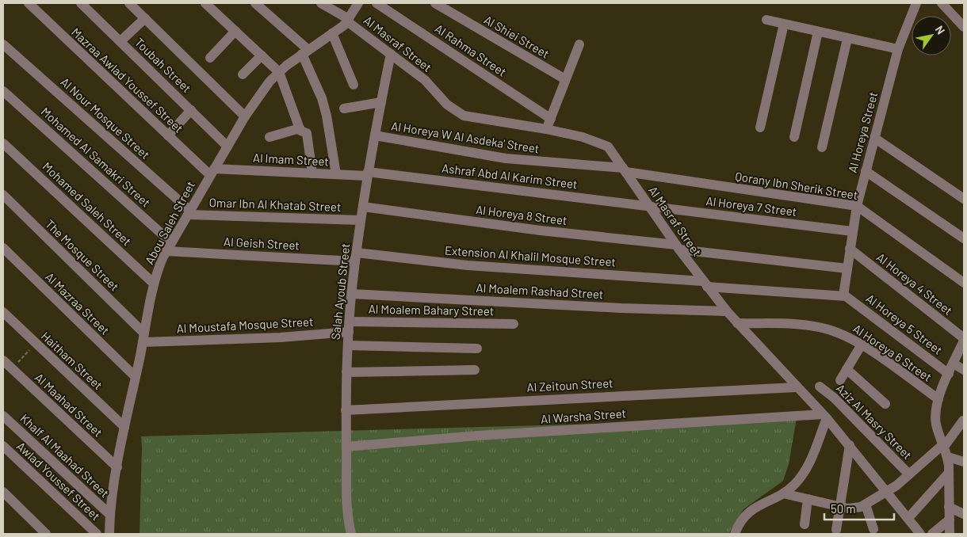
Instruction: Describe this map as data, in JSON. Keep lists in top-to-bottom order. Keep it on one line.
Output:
{"streets":{"street":["Al Shiei Street","Al Masraf Street","Al Rahma Street","Toubah Street","Mazraa Awlad Youssef Street","Al Nour Mosque Street","Al Horeya Street","Al Horeya W Al Asdeka' Street","Mohamed Al Samakri Street","Al Imam Street","Ashraf Abd Al Karim Street","Qorany Ibn Sherik Street","Mohamed Saleh Street","Omar Ibn Al Khatab Street","Al Horeya 7 Street","Al Horeya 8 Street","Abou Saleh Street","Al Geish Street","The Mosque Street","Extension Al Khalil Mosque Street","Al Horeya 4 Street","Al Moalem Rashad Street","Salah Ayoub Street","Al Mazraa Street","Al Moalem Bahary Street","Al Horeya 5 Street","Al Moustafa Mosque Street","Al Horeya 6 Street","Haitham Street","Al Zeitoun Street","Al Maahad Street","Al Warsha Street","Aziz Al Masry Street","Khalf Al Maahad Street","Awlad Youssef Street"]},"crossings":[["Al Masraf Street","Al Horeya W Al Asdeka' Street"],["Al Masraf Street","Ashraf Abd Al Karim Street"],["Al Masraf Street","Qorany Ibn Sherik Street"],["Al Masraf Street","Al Horeya 7 Street"],["Al Masraf Street","Al Horeya 8 Street"],["Al Masraf Street","Abou Saleh Street"],["Al Masraf Street","Extension Al Khalil Mosque Street"],["Al Masraf Street","Al Moalem Rashad Street"],["Al Masraf Street","Salah Ayoub Street"],["Al Masraf Street","Al Horeya 6 Street"],["Al Masraf Street","Al Zeitoun Street"],["Al Masraf Street","Al Warsha Street"],["Toubah Street","Abou Saleh Street"],["Mazraa Awlad Youssef Street","Al Imam Street"],["Mazraa Awlad Youssef Street","Abou Saleh Street"],["Al Nour Mosque Street","Omar Ibn Al Khatab Street"],["Al Nour Mosque Street","Abou Saleh Street"],["Al Horeya Street","Qorany Ibn Sherik Street"],["Al Horeya Street","Al Horeya 7 Street"],["Al Horeya Street","Al Horeya 8 Street"],["Al Horeya Street","Extension Al Khalil Mosque Street"],["Al Horeya Street","Al Horeya 4 Street"],["Al Horeya Street","Al Horeya 5 Street"],["Al Horeya W Al Asdeka' Street","Qorany Ibn Sherik Street"],["Al Horeya W Al Asdeka' Street","Salah Ayoub Street"],["Mohamed Al Samakri Street","Abou Saleh Street"],["Mohamed Al Samakri Street","Al Geish Street"],["Al Imam Street","Ashraf Abd Al Karim Street"],["Al Imam Street","Abou Saleh Street"],["Al Imam Street","Salah Ayoub Street"],["Ashraf Abd Al Karim Street","Al Horeya 7 Street"],["Ashraf Abd Al Karim Street","Salah Ayoub Street"],["Mohamed Saleh Street","Abou Saleh Street"],["Omar Ibn Al Khatab Street","Abou Saleh Street"],["Omar Ibn Al Khatab Street","Salah Ayoub Street"],["Al Horeya 8 Street","Salah Ayoub Street"],["Abou Saleh Street","Al Geish Street"],["Abou Saleh Street","The Mosque Street"],["Abou Saleh Street","Al Mazraa Street"],["Abou Saleh Street","Al Moustafa Mosque Street"],["Abou Saleh Street","Haitham Street"],["Abou Saleh Street","Al Maahad Street"],["Abou Saleh Street","Khalf Al Maahad Street"],["Al Geish Street","Extension Al Khalil Mosque Street"],["Al Geish Street","Salah Ayoub Street"],["The Mosque Street","Al Moustafa Mosque Street"],["Extension Al Khalil Mosque Street","Salah Ayoub Street"],["Extension Al Khalil Mosque Street","Al Horeya 5 Street"],["Al Moalem Rashad Street","Salah Ayoub Street"],["Salah Ayoub Street","Al Moalem Bahary Street"],["Salah Ayoub Street","Al Moustafa Mosque Street"],["Salah Ayoub Street","Al Zeitoun Street"],["Salah Ayoub Street","Al Warsha Street"],["Al Moalem Bahary Street","Al Moustafa Mosque Street"]],"scale_bar":"50 m","north":"top right"}
